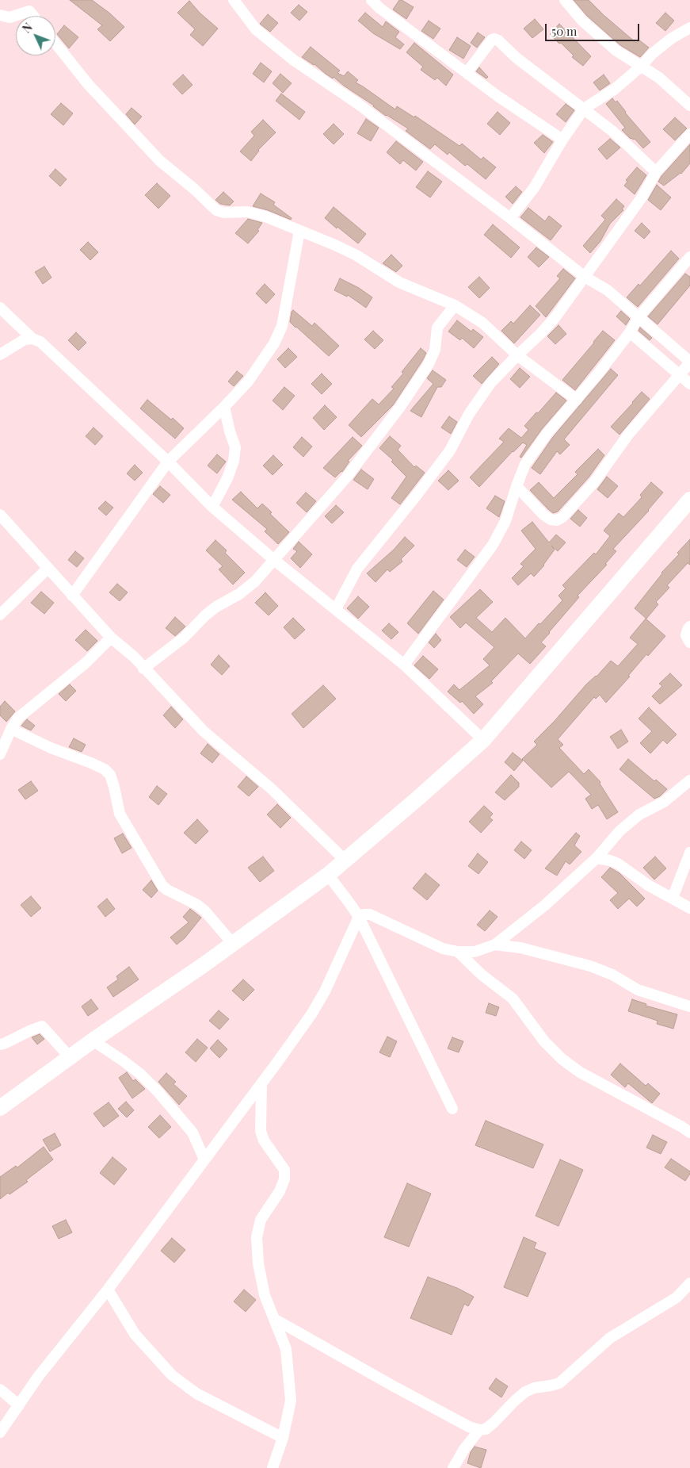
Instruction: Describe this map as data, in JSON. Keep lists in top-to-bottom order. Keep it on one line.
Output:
{"scale_bar":"50 m","north":"top left"}
